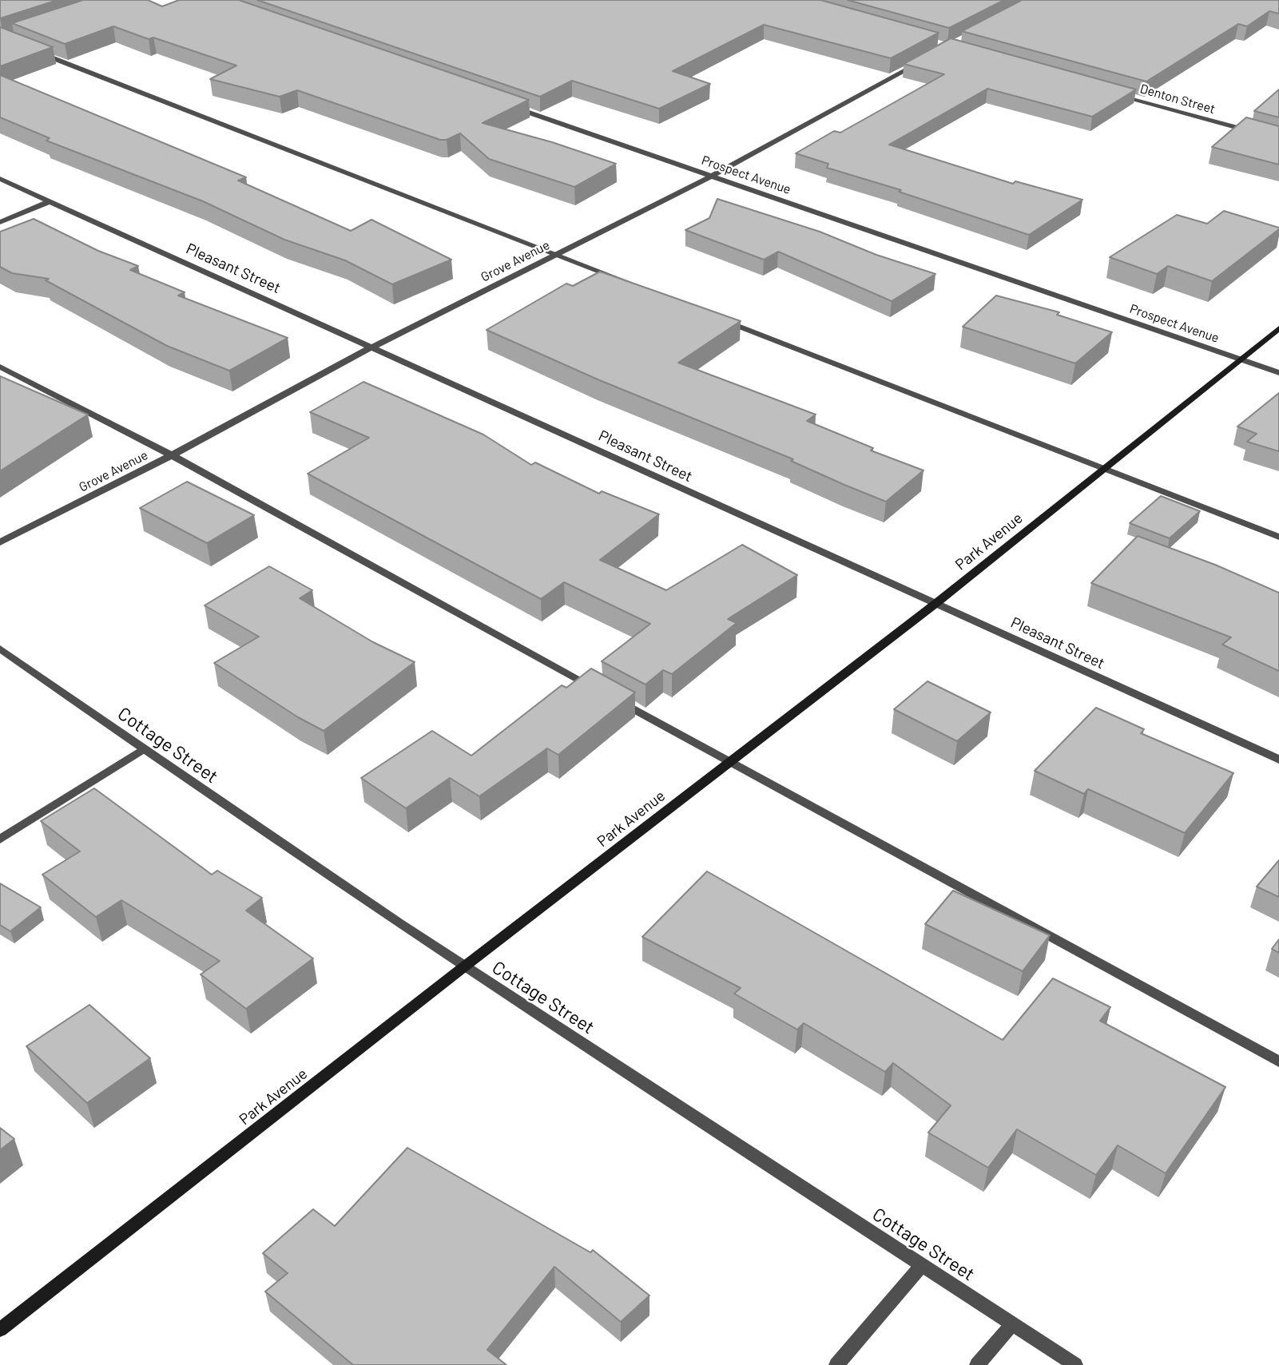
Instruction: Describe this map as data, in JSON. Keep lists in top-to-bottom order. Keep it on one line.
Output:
{"streets":{"street":["Denton Street","Prospect Avenue","Grove Avenue","Pleasant Street","Park Avenue","Cottage Street"]},"crossings":[["Prospect Avenue","Grove Avenue"],["Prospect Avenue","Park Avenue"],["Grove Avenue","Pleasant Street"],["Pleasant Street","Park Avenue"],["Park Avenue","Cottage Street"]]}
